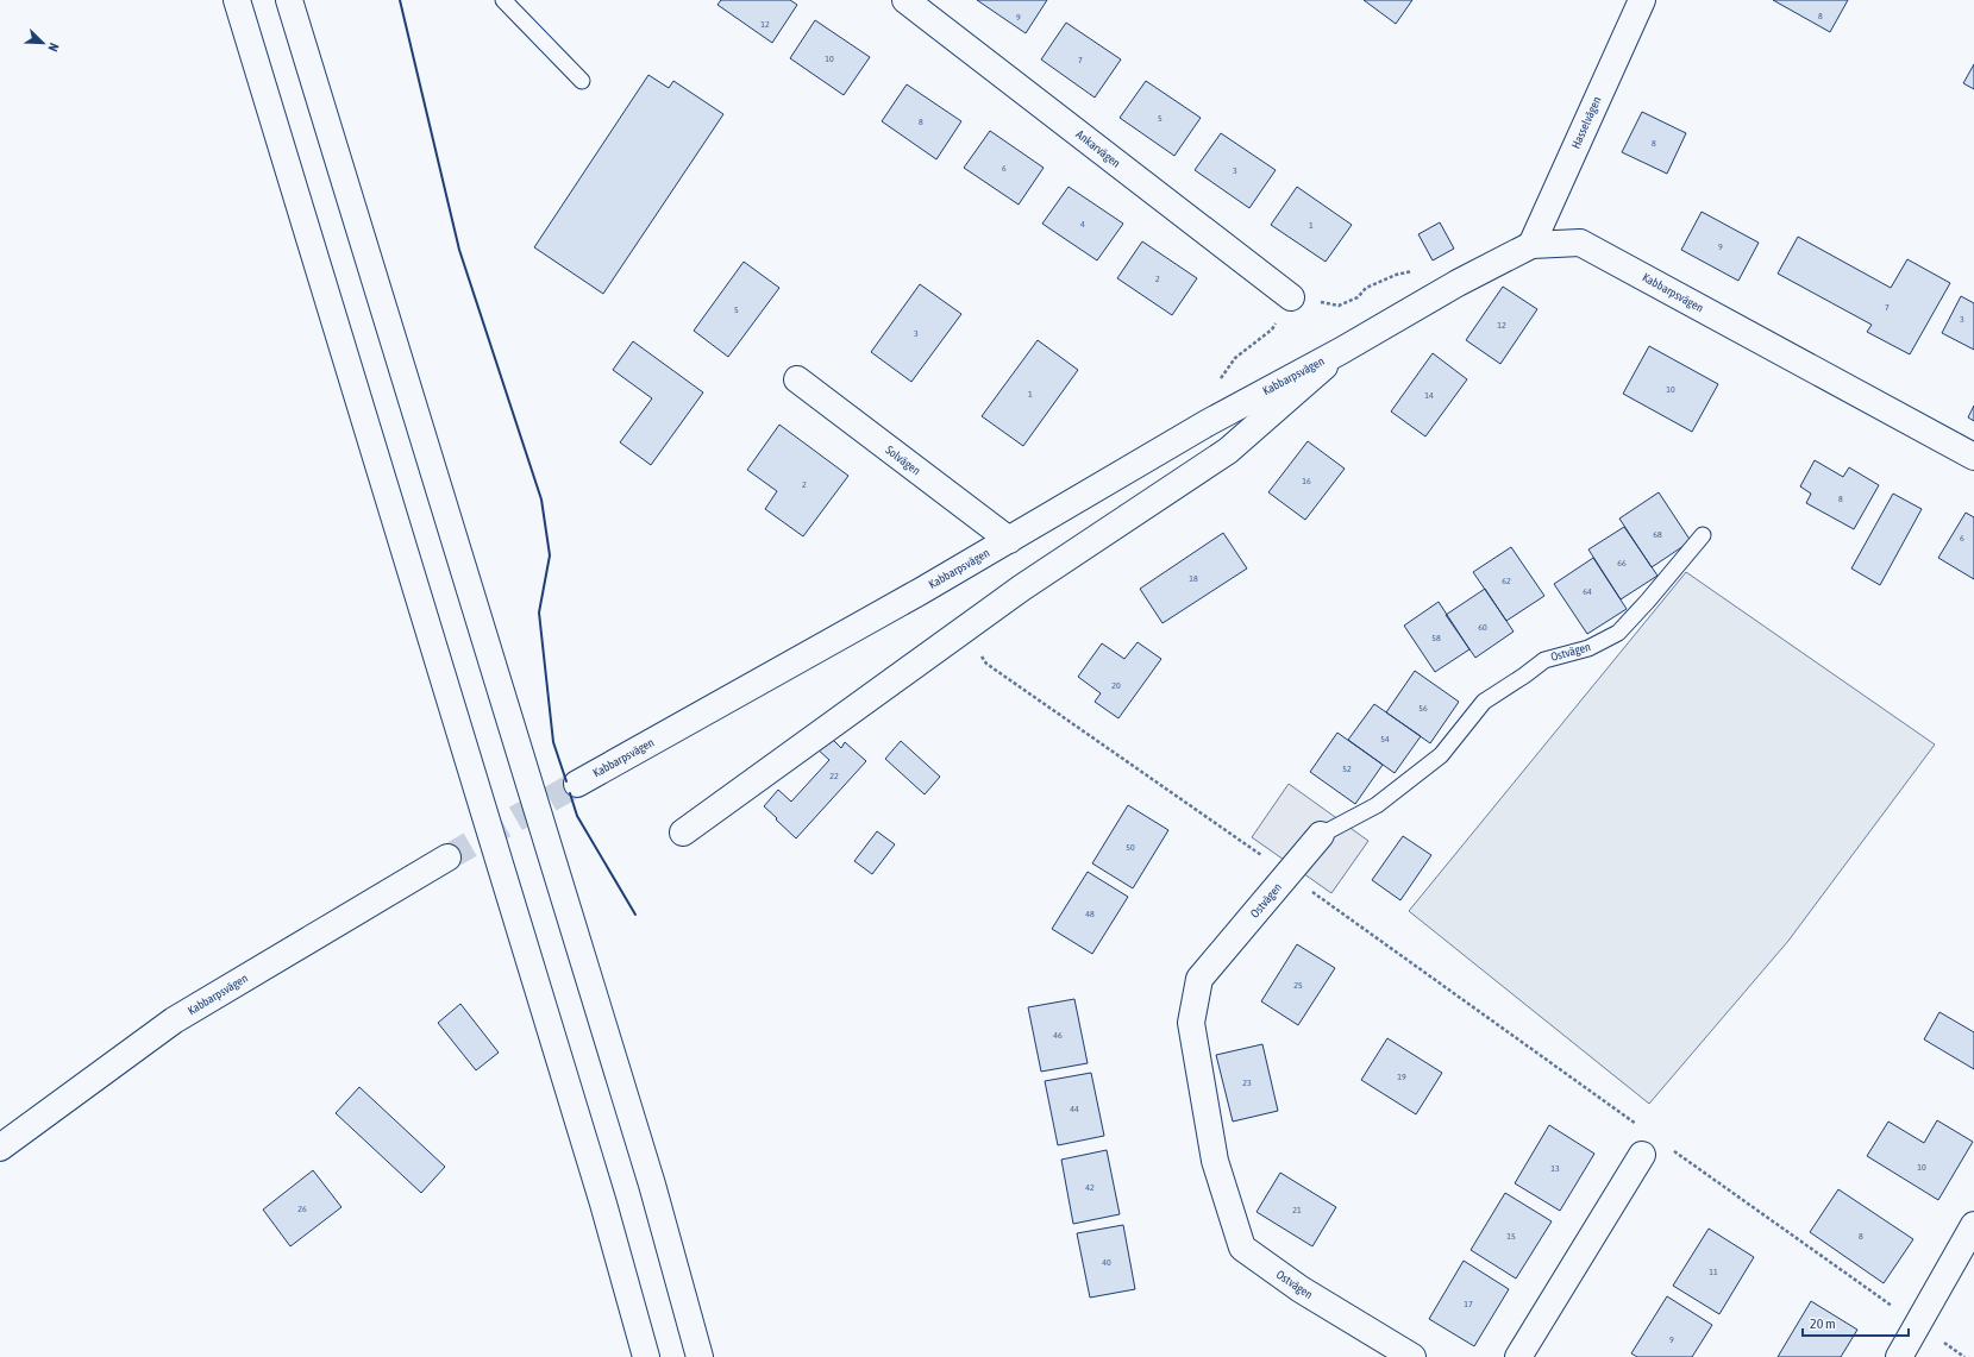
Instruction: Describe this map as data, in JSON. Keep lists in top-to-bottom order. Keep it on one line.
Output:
{"streets":{"main road":["Hasselvägen","Ankarvägen","Kabbarpsvägen","Solvägen","Ostvägen"]},"crossings":[["Hasselvägen","Kabbarpsvägen"],["Kabbarpsvägen","Solvägen"]],"house_numbers":["8","9","12","10","7","5","8","8","6","3","4","1","9","2","7","5","3","12","3","10","1","14","16","2","8","68","6","66","18","62","64","60","58","20","56","54","52","22","50","48","25","46","19","23","44","10","13","42","26","21","15","8","40","11","17","9"],"scale_bar":"20 m","north":"bottom right"}
